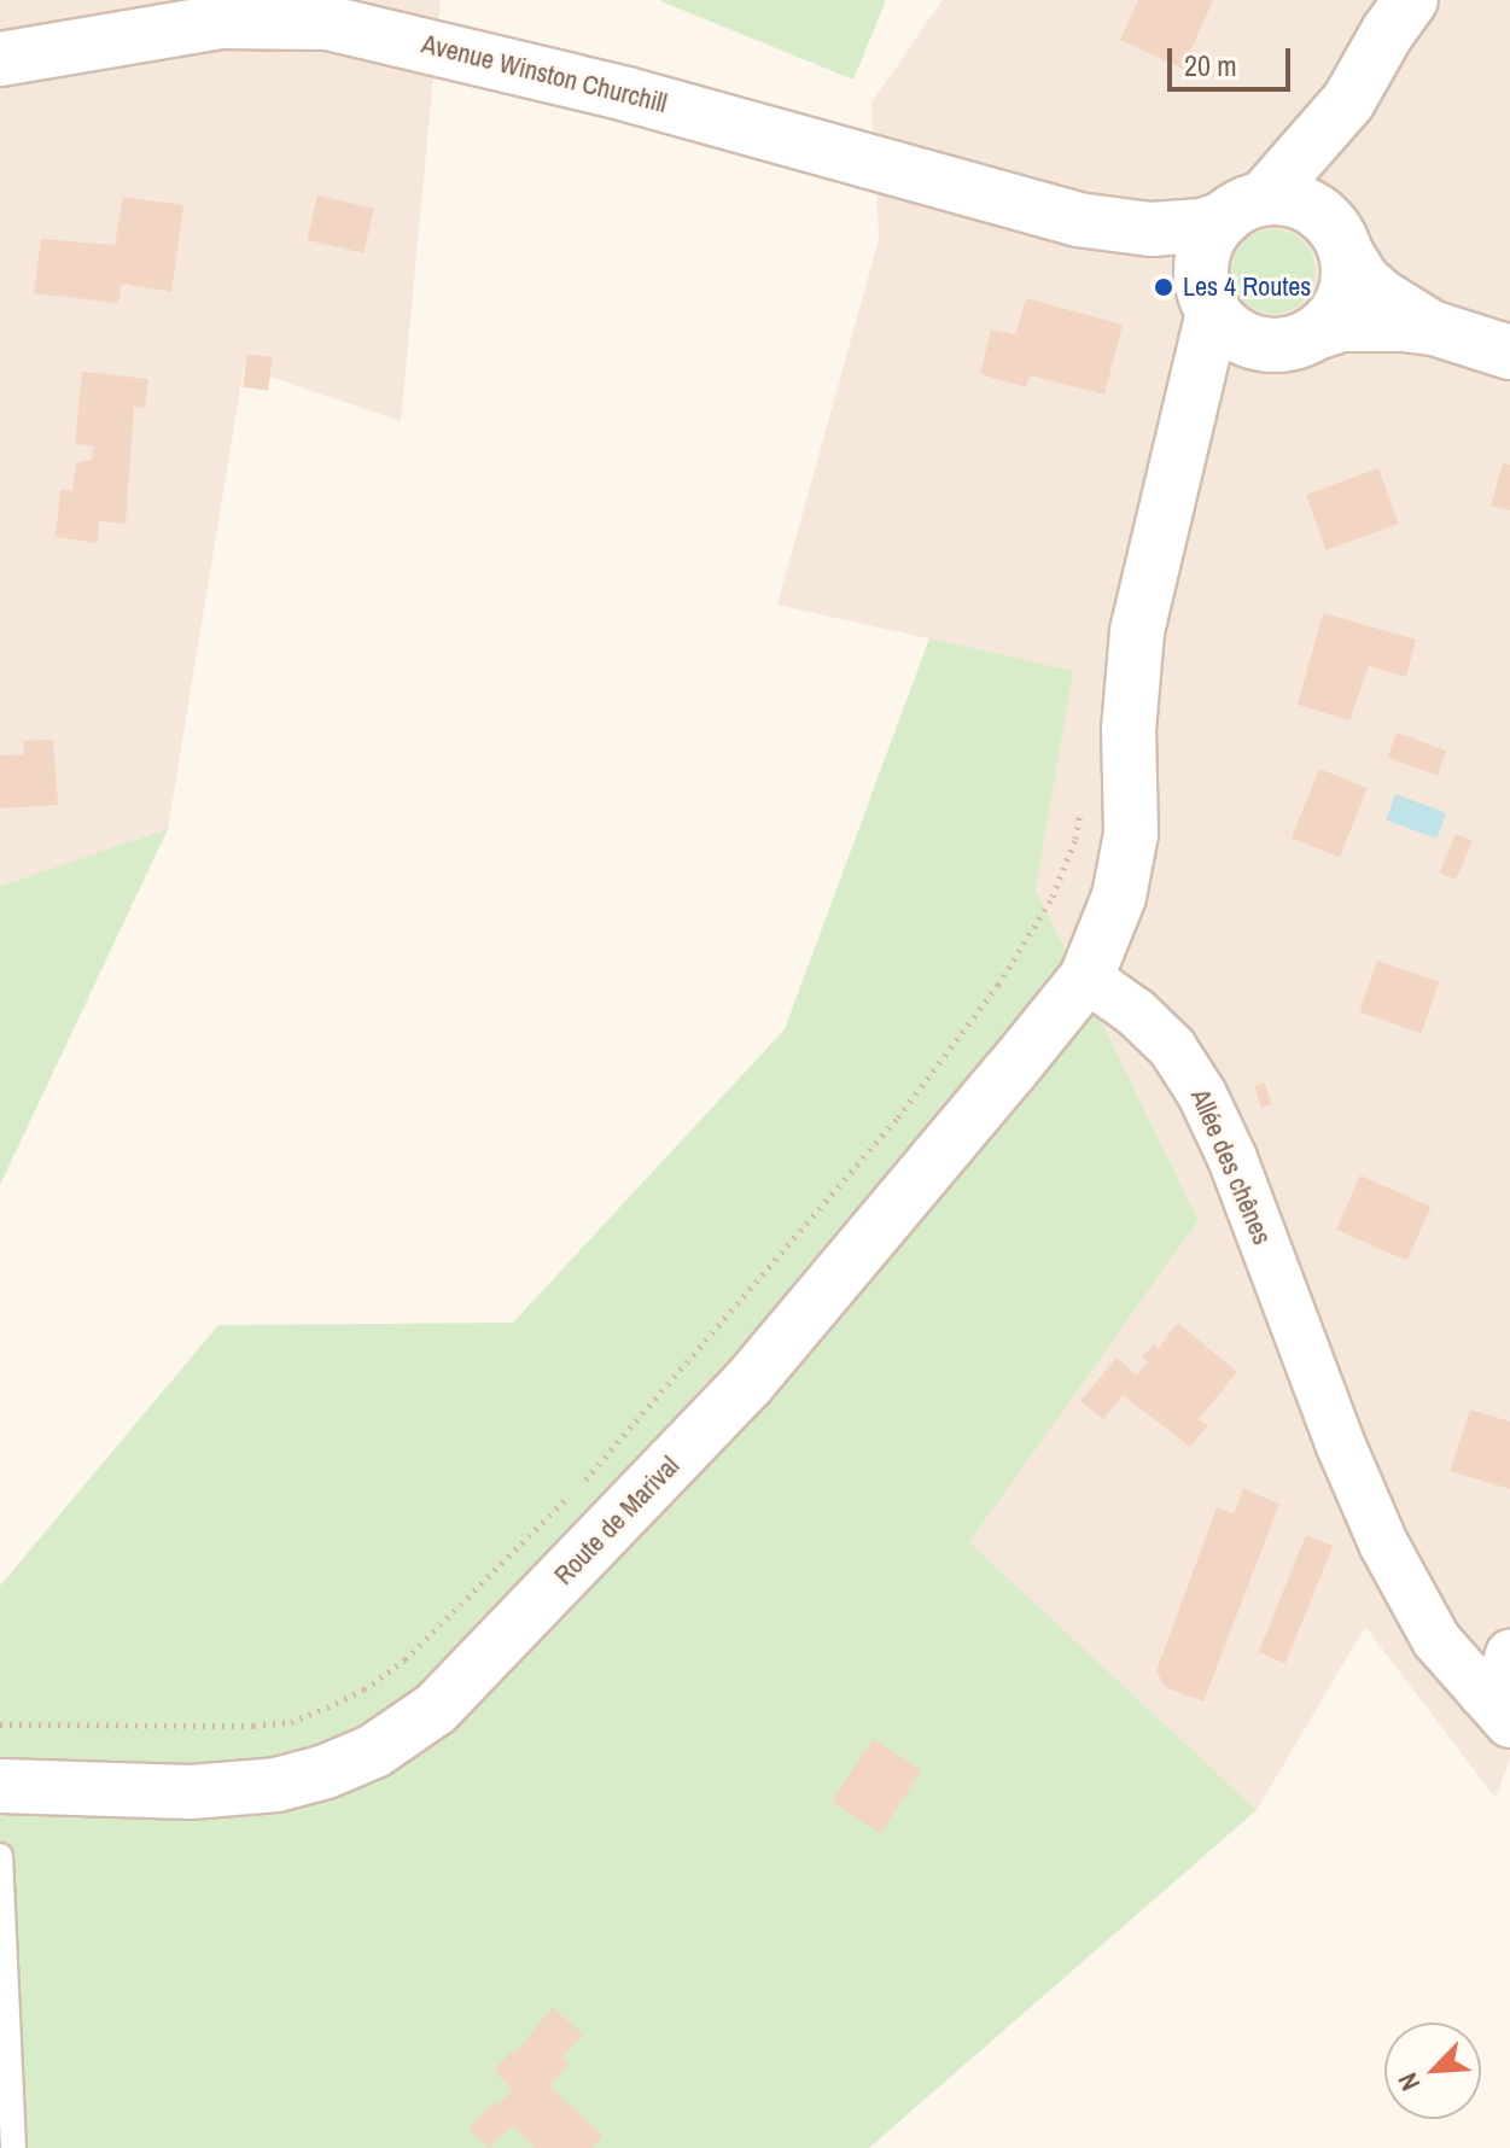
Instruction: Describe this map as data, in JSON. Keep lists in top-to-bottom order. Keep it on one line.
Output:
{"streets":{"main road":["Avenue Winston Churchill","Route de Marival"],"street":["Allée des chênes"]},"crossings":[["Allée des chênes","Route de Marival"]],"places":["Les 4 Routes"],"scale_bar":"20 m","north":"bottom left"}
